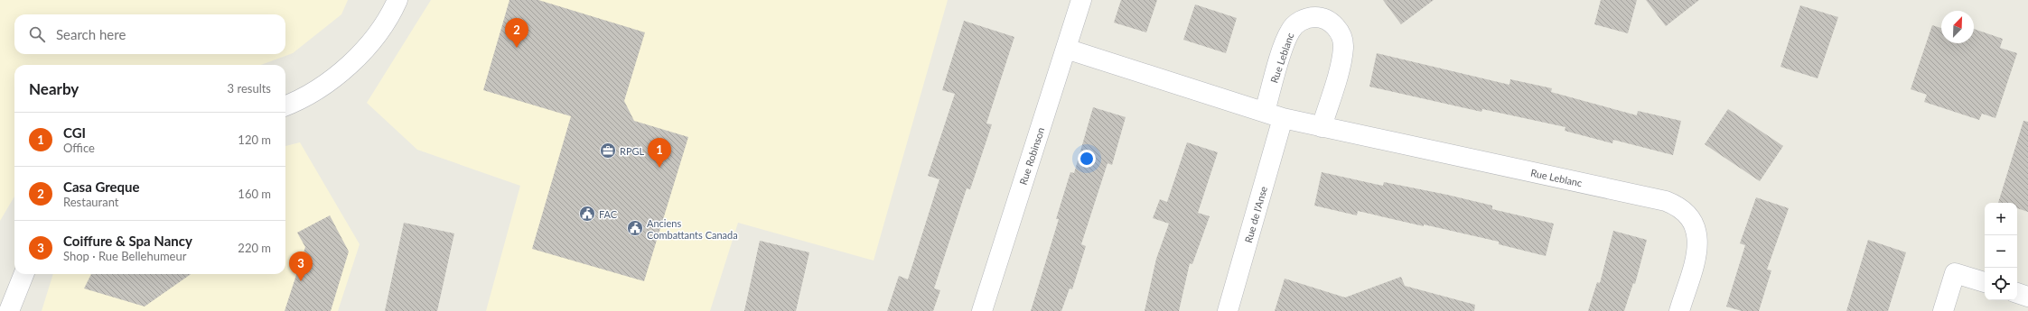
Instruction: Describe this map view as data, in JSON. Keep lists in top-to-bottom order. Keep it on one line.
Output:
{"streets":{"street":["Rue Leblanc","Rue Robinson","Rue de l'Anse"]},"crossings":[["Rue Leblanc","Rue Robinson"],["Rue Leblanc","Rue de l'Anse"]],"places":{"office":["RPGL"],"public building":["FAC","Anciens Combattants Canada"]},"north":"top right","page":{"search":"Search here","pins":["2","1","3"],"heading":["Nearby","3 results"],"list":[{"mark":"1","name":"CGI","note":"Office","value":"120 m"},{"mark":"2","name":"Casa Greque","note":"Restaurant","value":"160 m"},{"mark":"3","name":"Coiffure & Spa Nancy","note":"Shop · Rue Bellehumeur","value":"220 m"}],"map_buttons":["+","−"]}}
